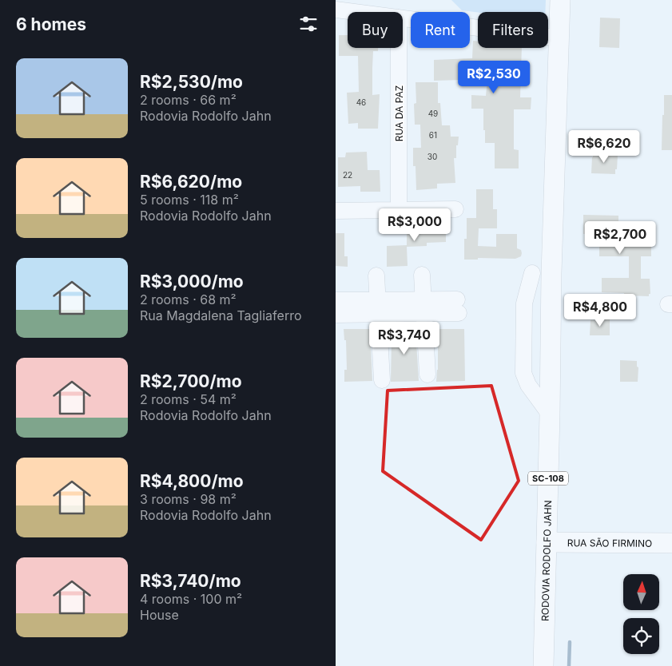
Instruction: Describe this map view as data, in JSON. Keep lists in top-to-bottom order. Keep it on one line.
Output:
{"streets":{"main road":["SC-108","RUA SÃO FIRMINO","RODOVIA RODOLFO JAHN"],"street":["RUA DA PAZ"]},"crossings":[["RUA SÃO FIRMINO","RODOVIA RODOLFO JAHN"]],"house_numbers":["46","49","61","30","22"],"north":"top","page":{"heading":"6 homes","chip":["Buy","Rent","Filters"],"list":[{"name":"R$2,530/mo","note":"2 rooms · 66 m² · Rodovia Rodolfo Jahn"},{"name":"R$6,620/mo","note":"5 rooms · 118 m² · Rodovia Rodolfo Jahn"},{"name":"R$3,000/mo","note":"2 rooms · 68 m² · Rua Magdalena Tagliaferro"},{"name":"R$2,700/mo","note":"2 rooms · 54 m² · Rodovia Rodolfo Jahn"},{"name":"R$4,800/mo","note":"3 rooms · 98 m² · Rodovia Rodolfo Jahn"},{"name":"R$3,740/mo","note":"4 rooms · 100 m² · House"}],"price":["R$2,530","R$6,620","R$3,000","R$2,700","R$4,800","R$3,740"]}}
